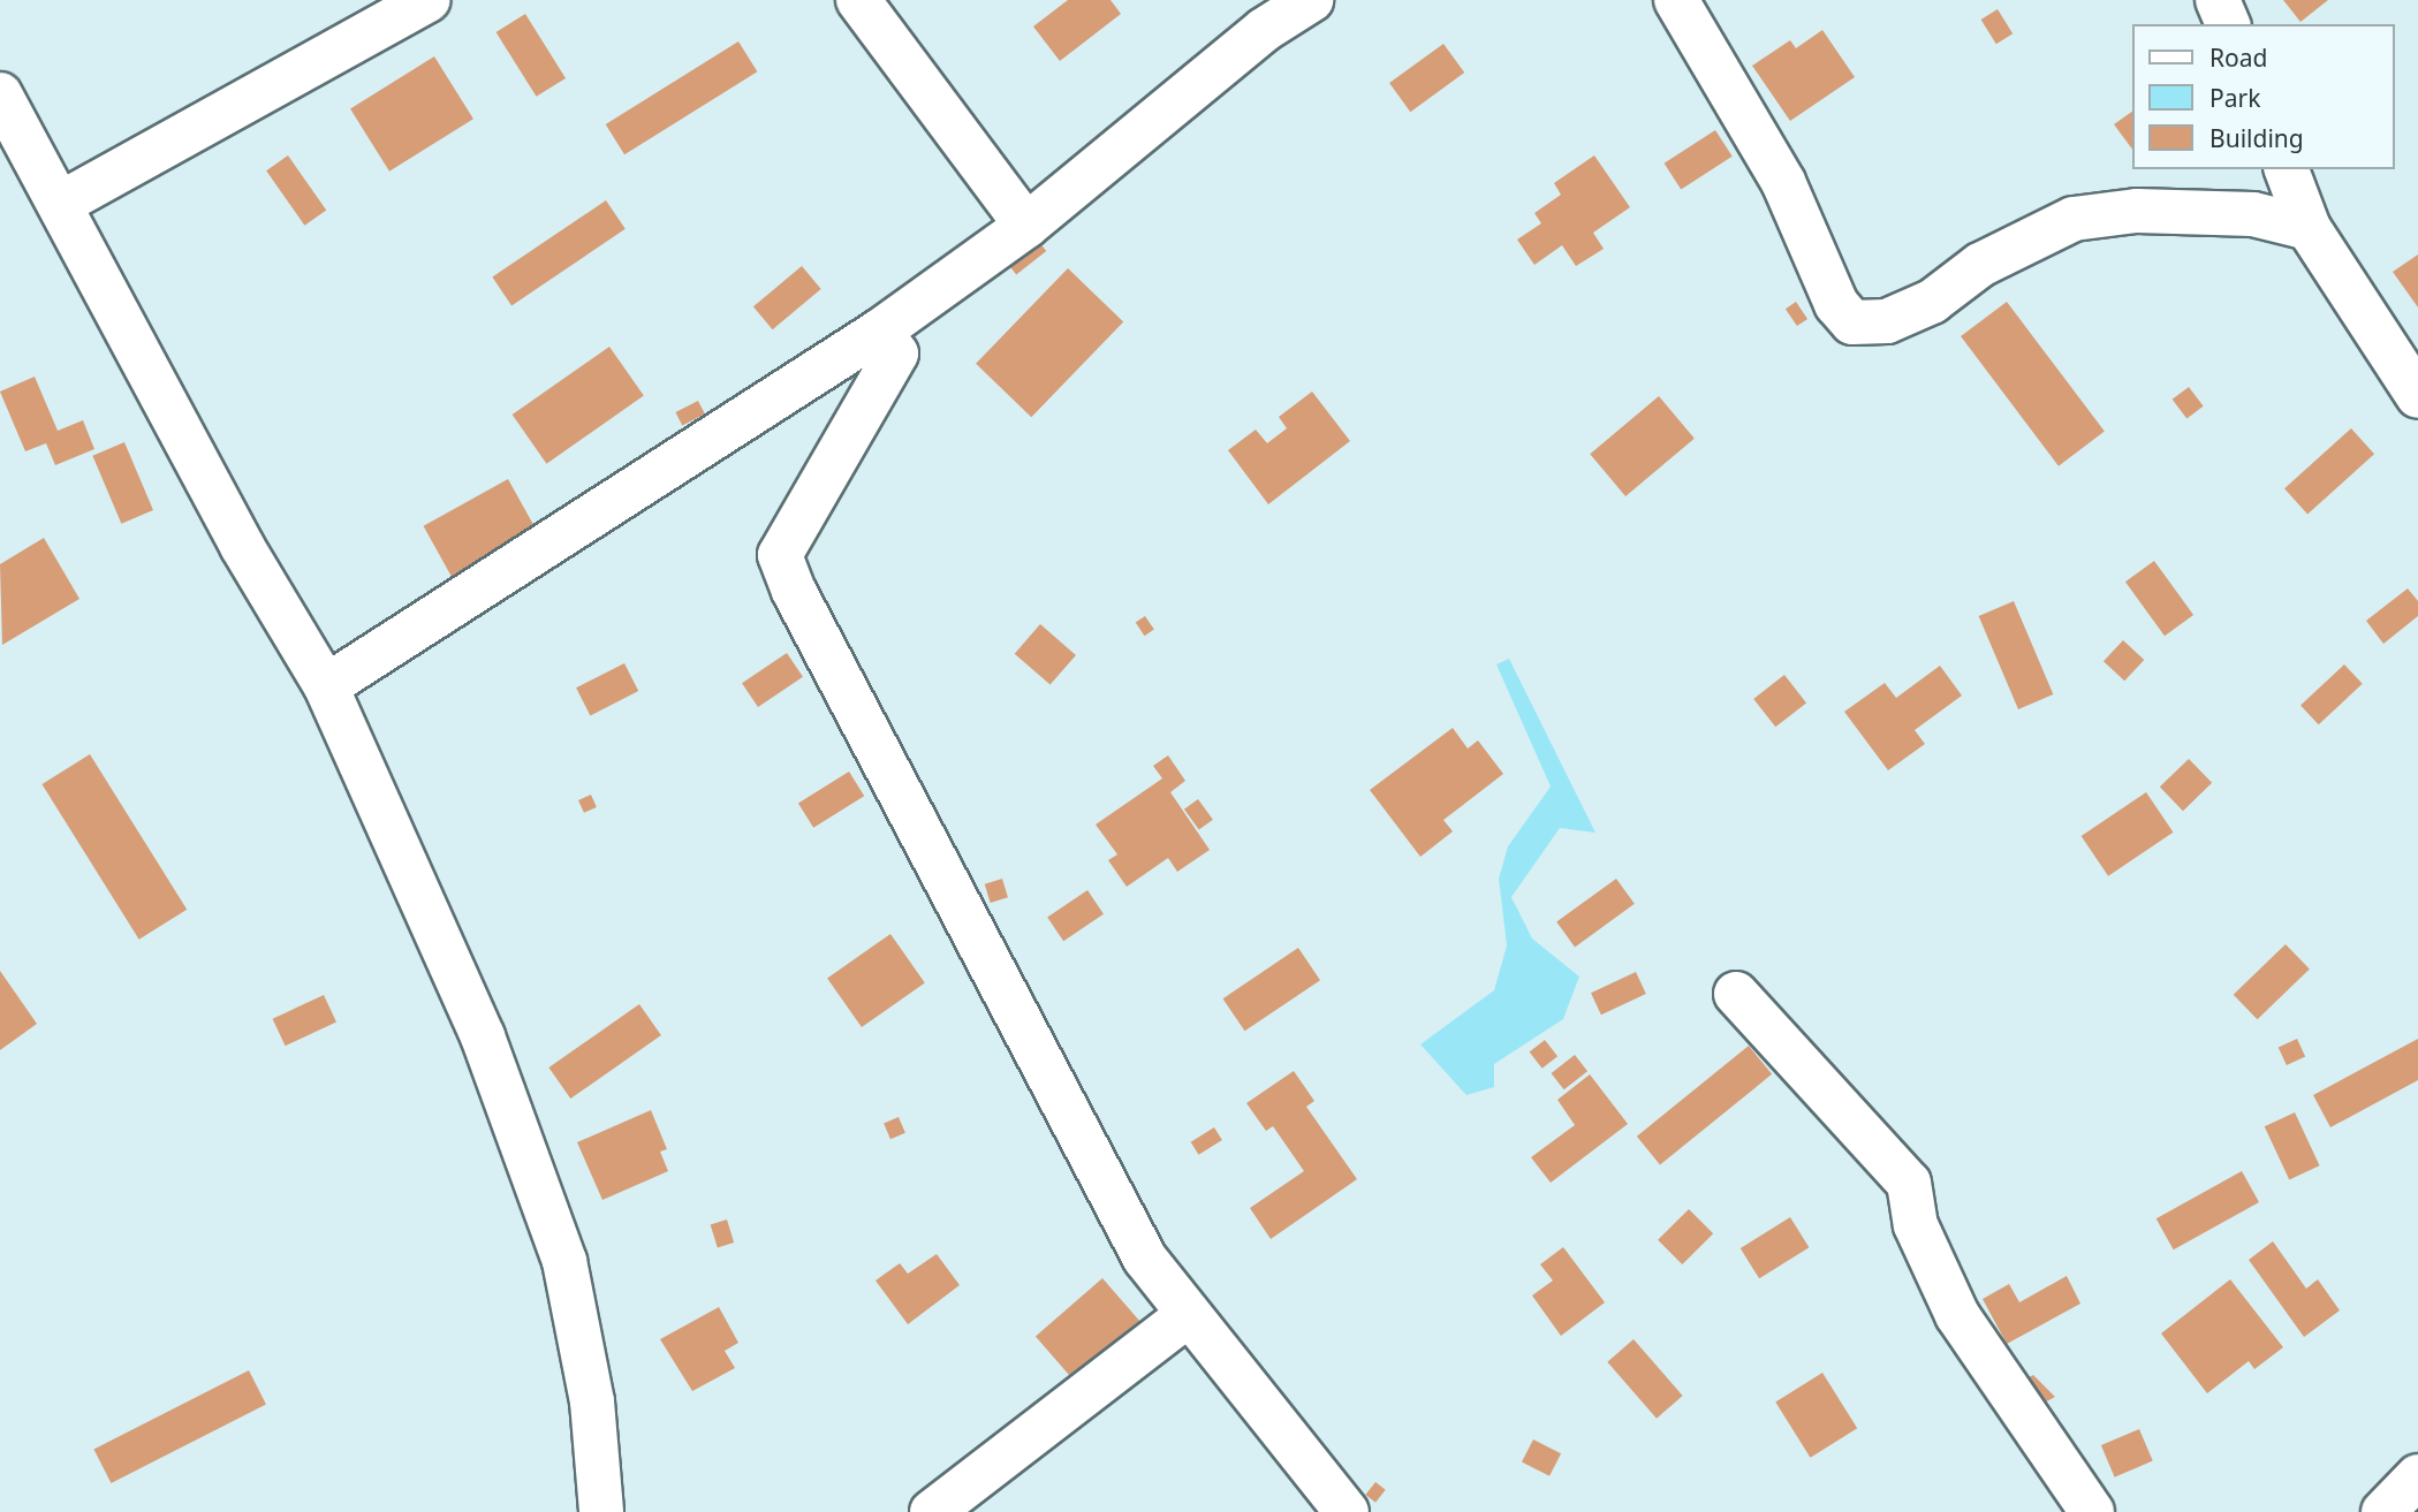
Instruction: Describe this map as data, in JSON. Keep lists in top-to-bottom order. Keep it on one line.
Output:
{"legend":["Road","Park","Building"]}
